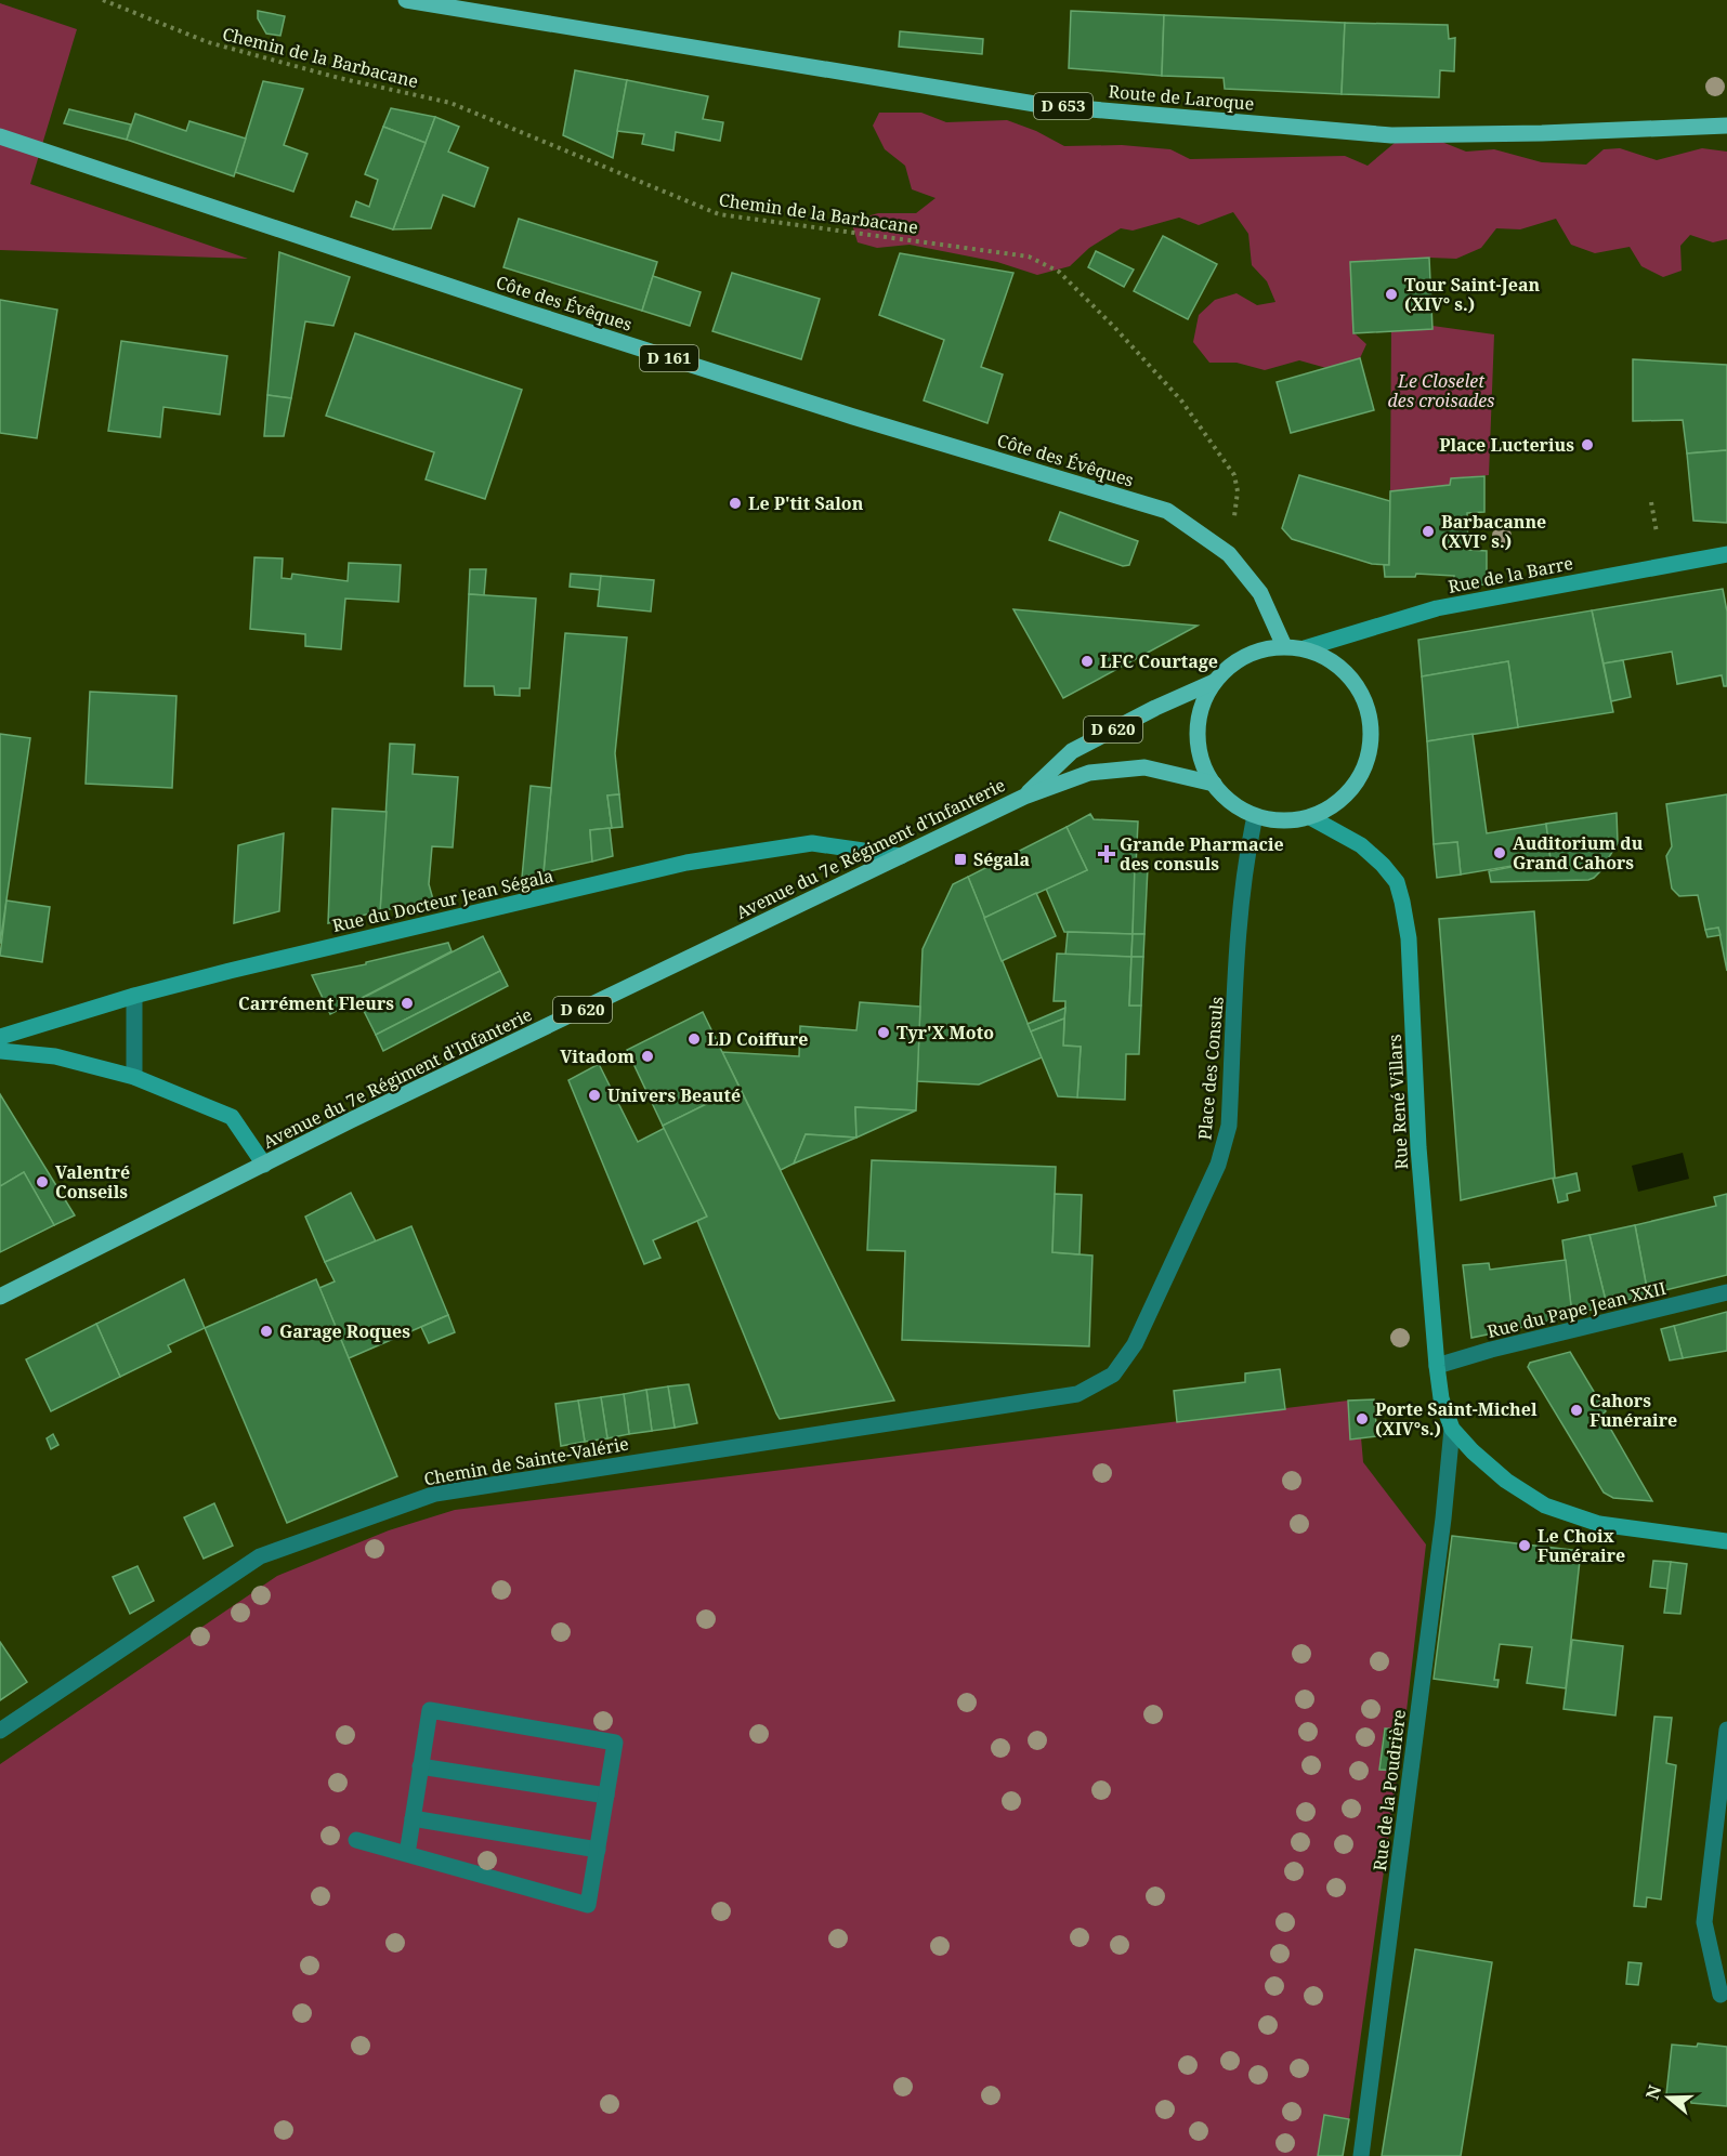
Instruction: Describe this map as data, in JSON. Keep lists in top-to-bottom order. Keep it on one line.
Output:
{"streets":{"main road":["Route de Laroque","D 653","Côte des Évêques","D 161","Rue de la Barre","D 620","Avenue du 7e Régiment d'Infanterie","Rue du Docteur Jean Ségala","Rue René Villars"],"street":["Place des Consuls","Rue du Pape Jean XXII","Chemin de Sainte-Valérie","Rue de la Poudrière"],"path":["Chemin de la Barbacane"]},"crossings":[["Chemin de la Barbacane","Côte des Évêques"],["Côte des Évêques","Rue de la Barre"],["Côte des Évêques","Avenue du 7e Régiment d'Infanterie"],["Côte des Évêques","Place des Consuls"],["Côte des Évêques","Rue René Villars"],["Rue de la Barre","Avenue du 7e Régiment d'Infanterie"],["Rue de la Barre","Place des Consuls"],["Rue de la Barre","Rue René Villars"],["Avenue du 7e Régiment d'Infanterie","Rue du Docteur Jean Ségala"],["Avenue du 7e Régiment d'Infanterie","Place des Consuls"],["Avenue du 7e Régiment d'Infanterie","Rue René Villars"],["Place des Consuls","Rue René Villars"],["Place des Consuls","Chemin de Sainte-Valérie"],["Rue René Villars","Rue du Pape Jean XXII"],["Rue René Villars","Rue de la Poudrière"]],"parks":["Le Closelet des croisades"],"places":{"other":["Tour Saint-Jean (XIV° s.)","Place Lucterius","Le P'tit Salon","Barbacanne (XVI° s.)","LFC Courtage","Auditorium du Grand Cahors","Carrément Fleurs","Tyr'X Moto","LD Coiffure","Vitadom","Univers Beauté","Valentré Conseils","Garage Roques","Cahors Funéraire","Porte Saint-Michel (XIV°s.)","Le Choix Funéraire"],"health":["Grande Pharmacie des consuls"],"transit":["Ségala"]},"north":"left"}
